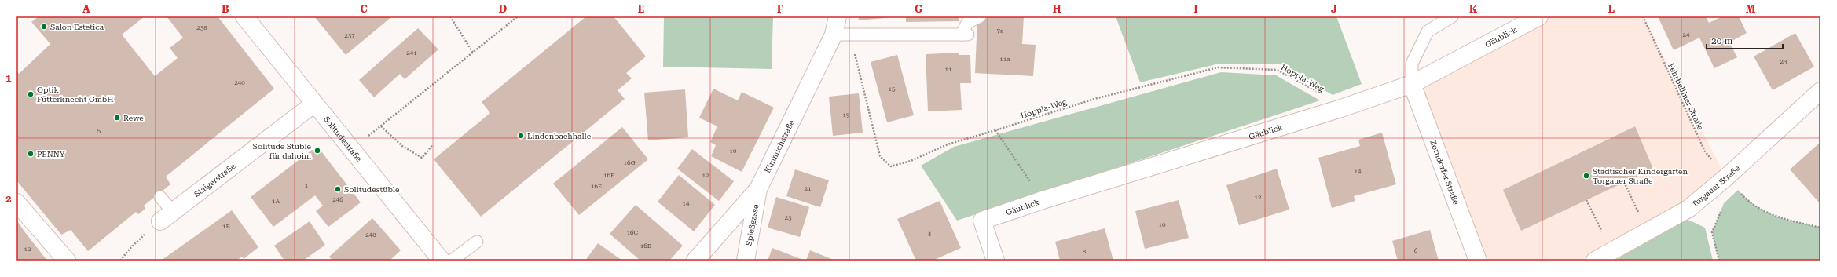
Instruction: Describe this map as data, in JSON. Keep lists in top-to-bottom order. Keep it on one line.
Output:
{"streets":{"street":["Gäublick","Solitudestraße","Kimmichstraße","Zorndorfer Straße","Staigerstraße","Torgauer Straße","Spießgasse"],"path":["Hoppla-Weg","Fehrbelliner Straße"]},"crossings":[["Gäublick","Hoppla-Weg"],["Gäublick","Zorndorfer Straße"],["Hoppla-Weg","Kimmichstraße"],["Fehrbelliner Straße","Torgauer Straße"],["Solitudestraße","Staigerstraße"],["Kimmichstraße","Spießgasse"]],"places":["Salon Estetica","Optik Futterknecht GmbH","Rewe","Lindenbachhalle","Solitude Stüble für dahoim","PENNY","Städtischer Kindergarten Torgauer Straße","Solitudestüble"],"house_numbers":["238","7a","24","237","241","11a","23","11","240","15","19","5","10","16G","14","16F","12","1","16E","21","12","246","1A","14","23","10","1B","16C","4","248","16B","12","6","8"],"scale_bar":"20 m","grid":{"columns":["A","B","C","D","E","F","G","H","I","J","K","L","M"],"rows":["1","2"]}}
